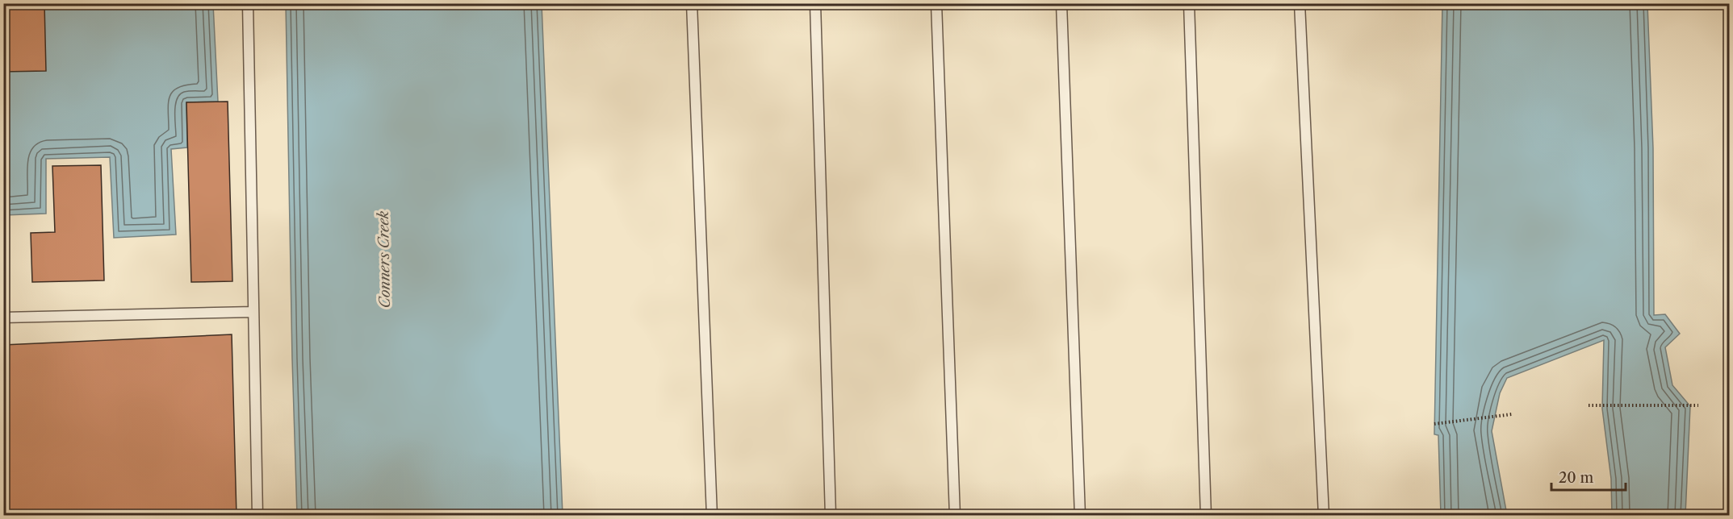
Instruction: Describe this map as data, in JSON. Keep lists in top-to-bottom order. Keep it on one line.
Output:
{"water":["Conners Creek"],"scale_bar":"20 m"}
